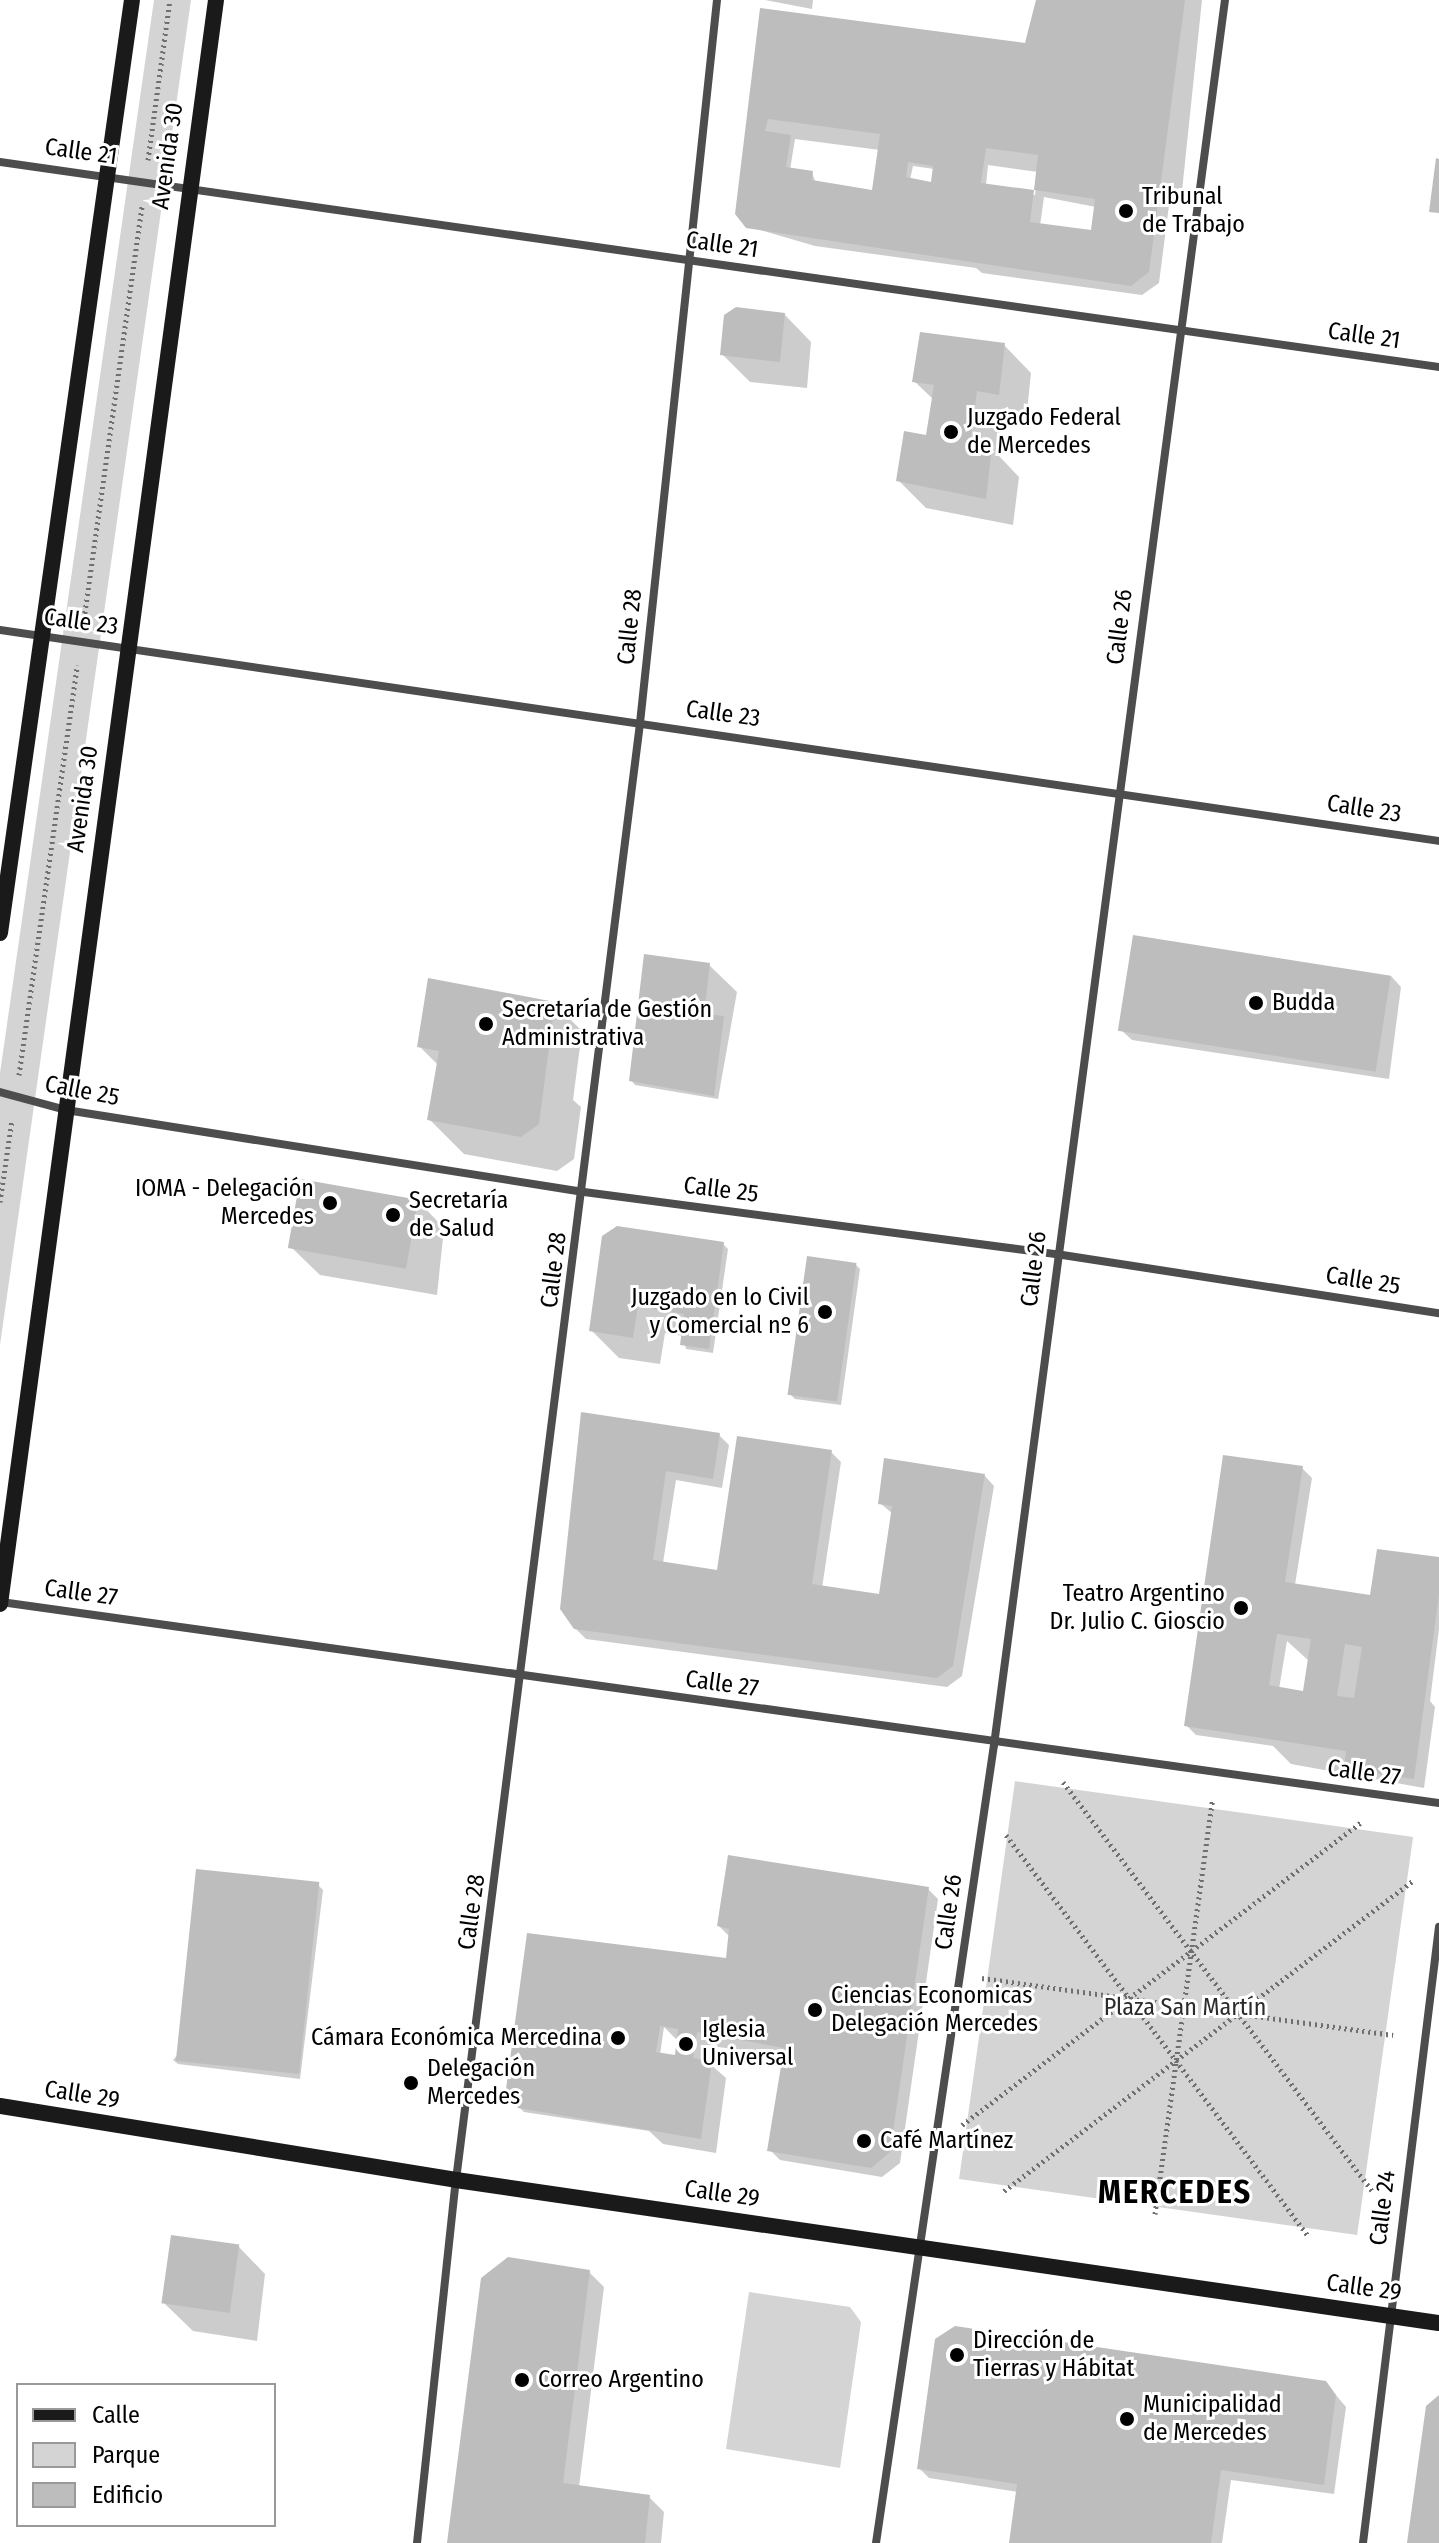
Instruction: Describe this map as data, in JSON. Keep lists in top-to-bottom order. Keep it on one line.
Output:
{"streets":{"main road":["Avenida 30","Calle 29"],"street":["Calle 21","Calle 23","Calle 28","Calle 26","Calle 25","Calle 27","Calle 24"]},"crossings":[["Calle 21","Avenida 30"],["Calle 21","Calle 28"],["Calle 21","Calle 26"],["Avenida 30","Calle 23"],["Avenida 30","Calle 25"],["Avenida 30","Calle 27"],["Calle 23","Calle 28"],["Calle 23","Calle 26"],["Calle 28","Calle 25"],["Calle 28","Calle 27"],["Calle 28","Calle 29"],["Calle 26","Calle 25"],["Calle 26","Calle 27"],["Calle 26","Calle 29"],["Calle 29","Calle 24"]],"districts":["MERCEDES"],"parks":["Plaza San Martín"],"places":["Tribunal de Trabajo","Juzgado Federal de Mercedes","Budda","Secretaría de Gestión Administrativa","IOMA - Delegación Mercedes","Secretaría de Salud","Juzgado en lo Civil y Comercial nº 6","Teatro Argentino Dr. Julio C. Gioscio","Ciencias Economicas Delegación Mercedes","Cámara Económica Mercedina","Iglesia Universal","Delegación Mercedes","Café Martínez","Dirección de Tierras y Hábitat","Correo Argentino","Municipalidad de Mercedes"],"legend":["Calle","Parque","Edificio"]}
